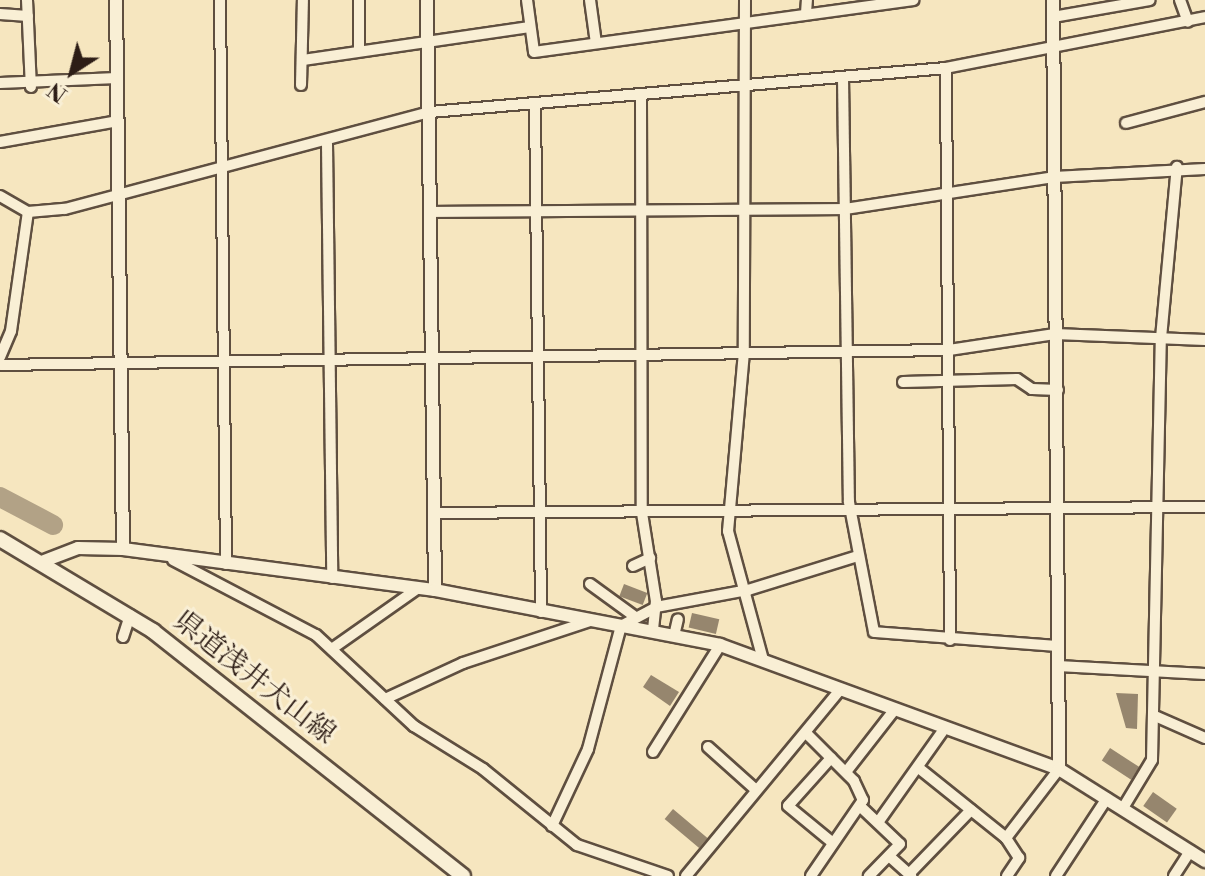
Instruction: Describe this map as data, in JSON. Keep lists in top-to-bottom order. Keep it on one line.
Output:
{"streets":{"main road":["県道浅井犬山線"]},"north":"bottom left"}
